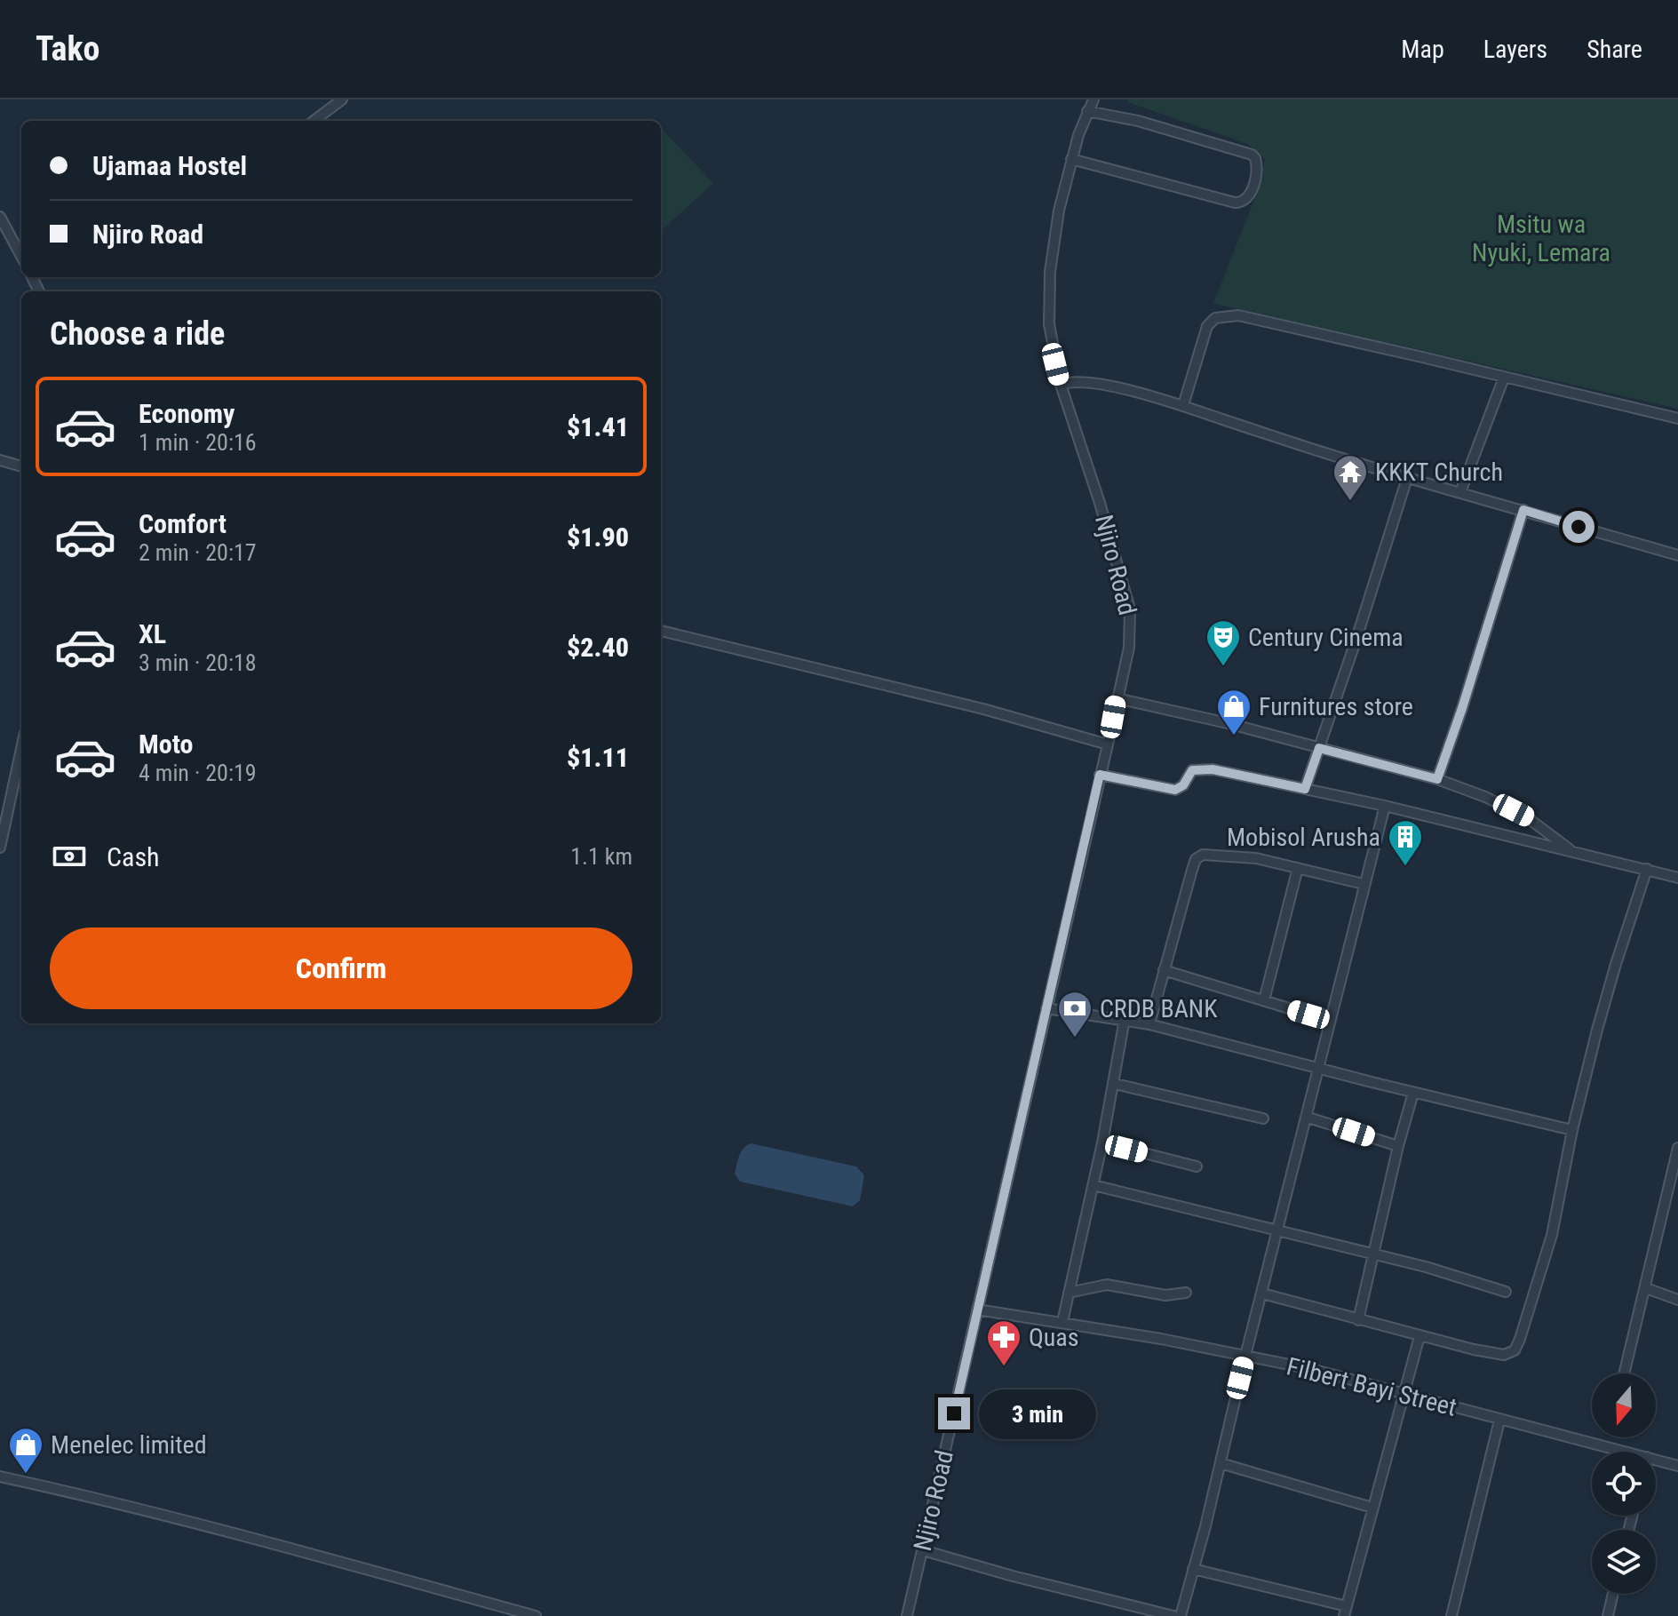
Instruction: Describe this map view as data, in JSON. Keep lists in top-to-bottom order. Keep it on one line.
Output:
{"streets":{"street":["Njiro Road","Filbert Bayi Street"]},"crossings":[["Njiro Road","Filbert Bayi Street"]],"parks":["Msitu wa Nyuki, Lemara"],"places":{"temple":["KKKT Church"],"theatre":["Century Cinema"],"shop":["Furnitures store","Menelec limited"],"building":["Mobisol Arusha"],"bank":["CRDB BANK"],"pharmacy":["Quas"]},"north":"bottom","page":{"header":"Tako","nav":["Map","Layers","Share"],"banner":["Ujamaa Hostel","Njiro Road"],"heading":"Choose a ride","list":[{"name":"Economy","note":"1 min · 20:16","value":"$1.41"},{"name":"Comfort","note":"2 min · 20:17","value":"$1.90"},{"name":"XL","note":"3 min · 20:18","value":"$2.40"},{"name":"Moto","note":"4 min · 20:19","value":"$1.11"}],"pay":["Cash","1.1 km"],"buttons":"Confirm","bubble":"3 min"}}
